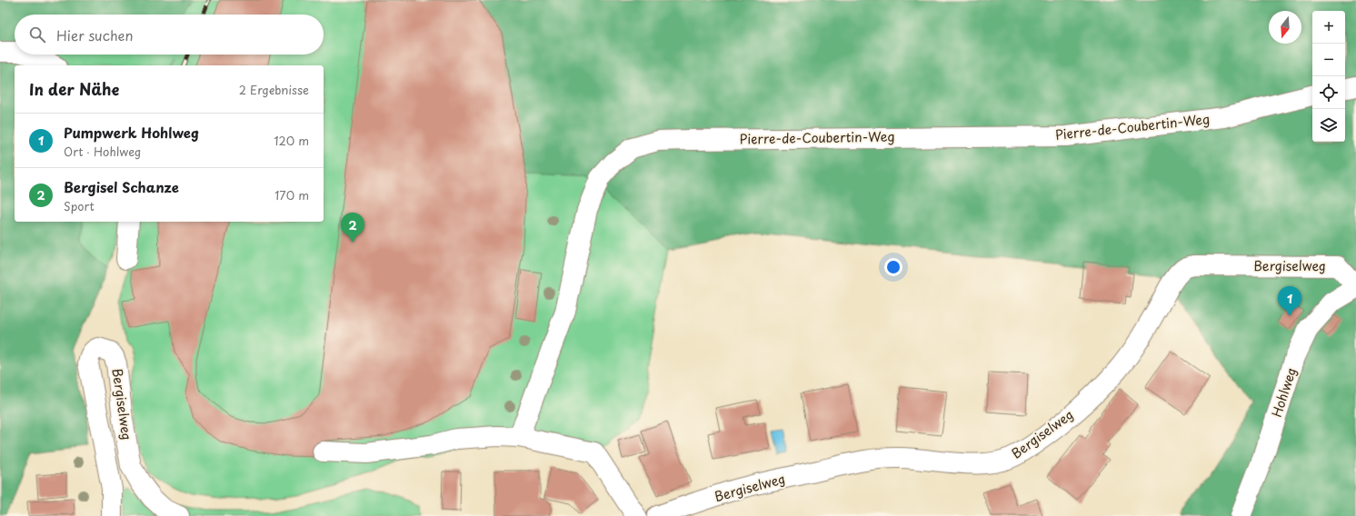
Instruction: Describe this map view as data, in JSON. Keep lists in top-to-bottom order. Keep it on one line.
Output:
{"streets":{"street":["Pierre-de-Coubertin-Weg","Bergiselweg","Hohlweg"]},"crossings":[["Bergiselweg","Hohlweg"]],"north":"bottom","page":{"map_buttons":["+","−"],"search":"Hier suchen","heading":["In der Nähe","2 Ergebnisse"],"list":[{"mark":"1","name":"Pumpwerk Hohlweg","note":"Ort · Hohlweg","value":"120 m"},{"mark":"2","name":"Bergisel Schanze","note":"Sport","value":"170 m"}],"pins":["2","1"]}}
